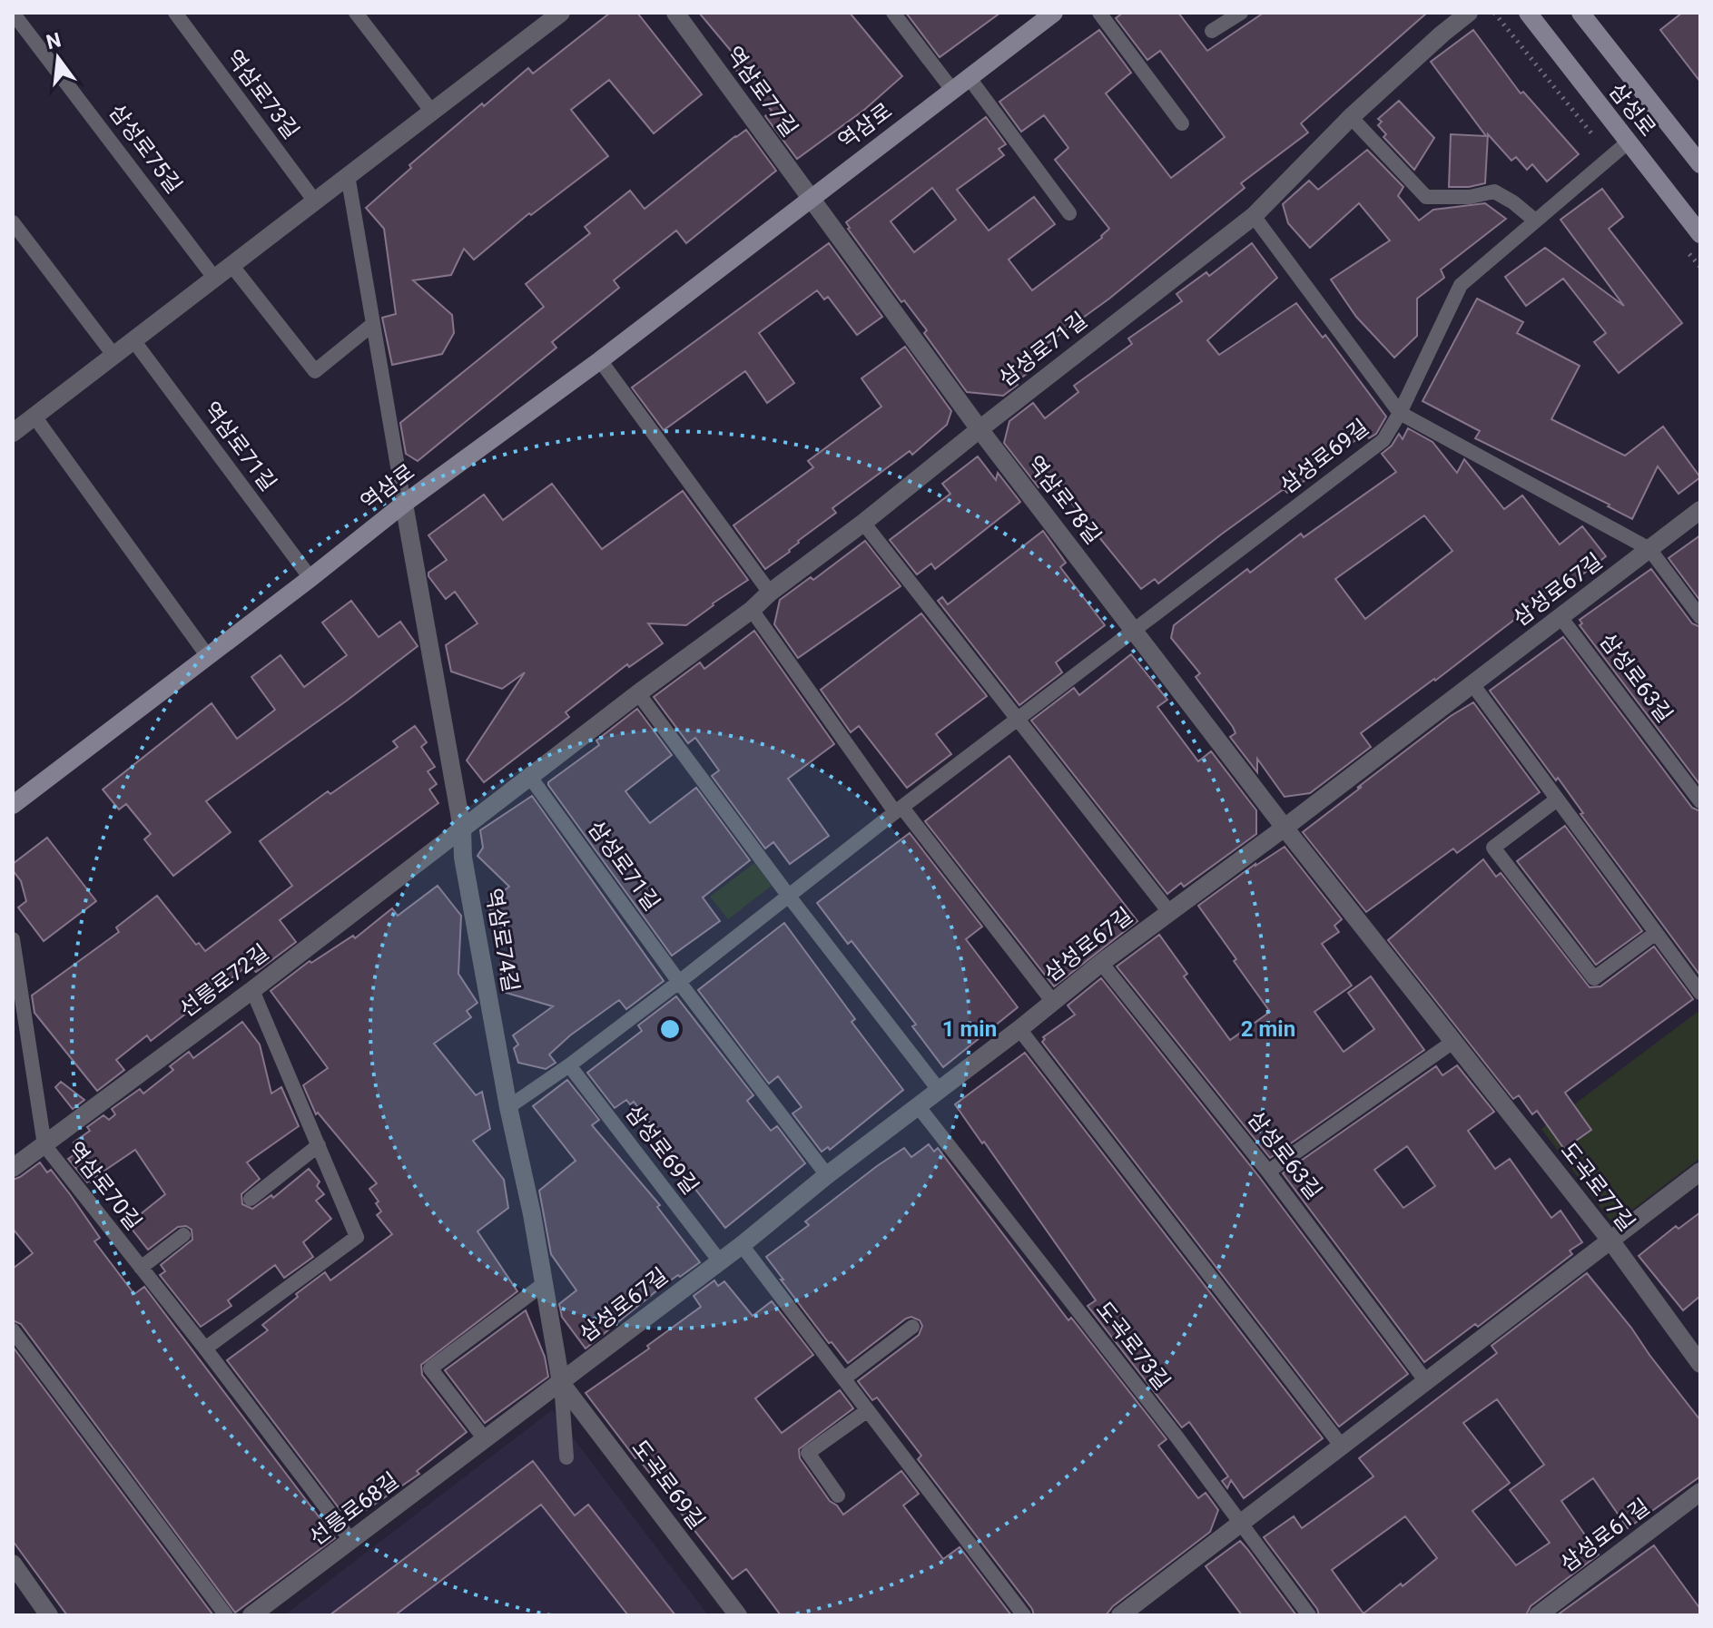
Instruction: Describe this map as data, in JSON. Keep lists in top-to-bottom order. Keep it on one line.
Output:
{"streets":{"main road":["삼성로","역삼로"],"street":["역삼로77길","삼성로71길","역삼로78길","삼성로67길","역삼로74길","선릉로72길","도곡로77길","도곡로69길","선릉로68길","삼성로61길"],"lane":["역삼로73길","삼성로75길","역삼로71길","삼성로69길","삼성로63길","역삼로70길","도곡로73길"]},"crossings":[["역삼로77길","역삼로"],["역삼로77길","역삼로78길"],["삼성로","삼성로69길"],["역삼로","역삼로71길"],["역삼로","역삼로78길"],["역삼로","역삼로74길"],["삼성로71길","삼성로69길"],["삼성로71길","역삼로78길"],["삼성로71길","역삼로74길"],["삼성로71길","선릉로72길"],["삼성로69길","역삼로78길"],["삼성로69길","삼성로67길"],["삼성로69길","역삼로74길"],["역삼로78길","삼성로67길"],["역삼로78길","도곡로77길"],["삼성로67길","삼성로63길"],["삼성로67길","역삼로74길"],["삼성로67길","도곡로77길"],["삼성로67길","도곡로73길"],["삼성로67길","도곡로69길"],["삼성로67길","선릉로68길"],["역삼로74길","선릉로72길"],["역삼로74길","도곡로69길"],["역삼로74길","선릉로68길"],["선릉로72길","역삼로70길"],["역삼로70길","선릉로68길"],["도곡로69길","선릉로68길"]],"north":"top","rings":["1 min","2 min"]}
